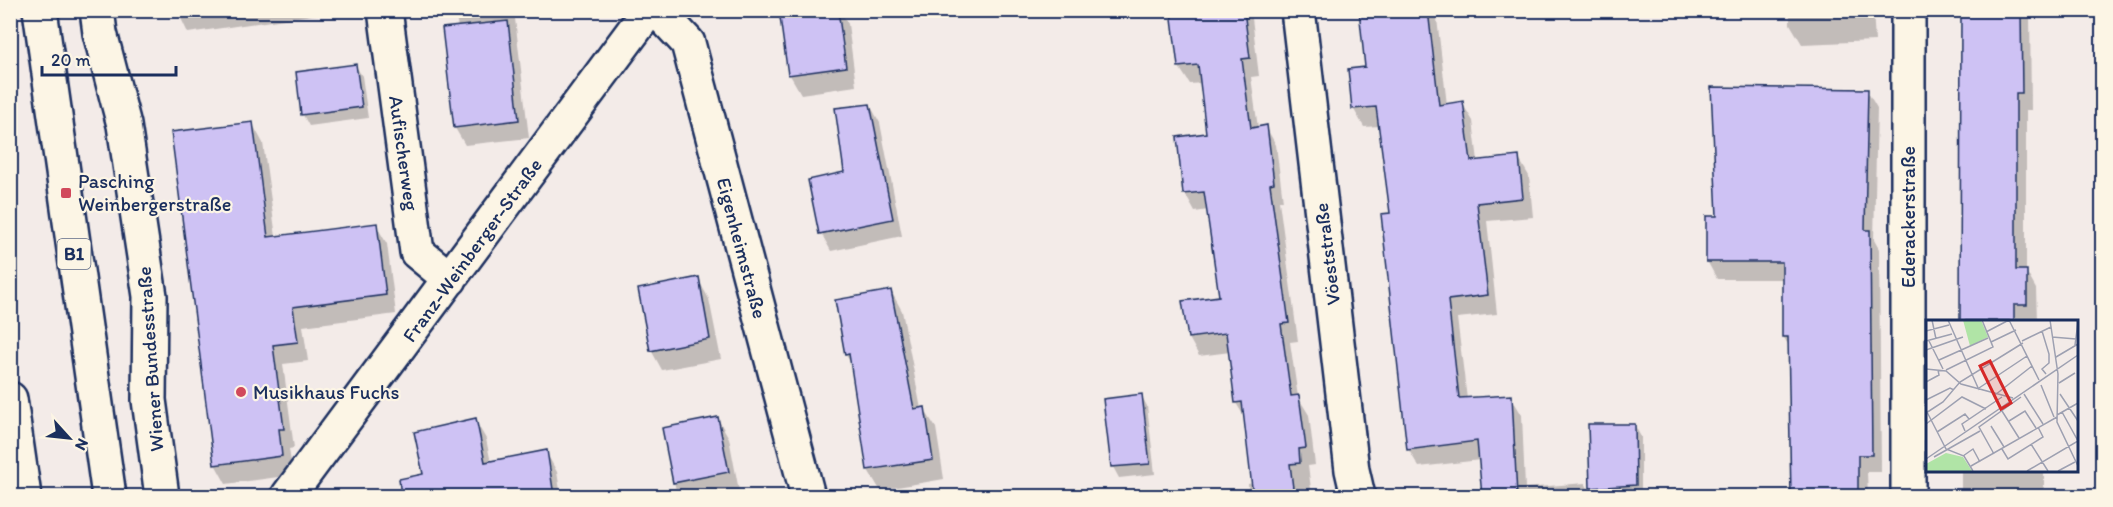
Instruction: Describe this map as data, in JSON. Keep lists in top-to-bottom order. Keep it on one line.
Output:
{"streets":{"street":["Aufischerweg","Ederackerstraße","Eigenheimstraße","Franz-Weinberger-Straße","B1","Vöeststraße","Wiener Bundesstraße"]},"crossings":[["Aufischerweg","Franz-Weinberger-Straße"]],"places":{"transit":["Pasching Weinbergerstraße"],"other":["Musikhaus Fuchs"]},"scale_bar":"20 m","north":"bottom right"}
